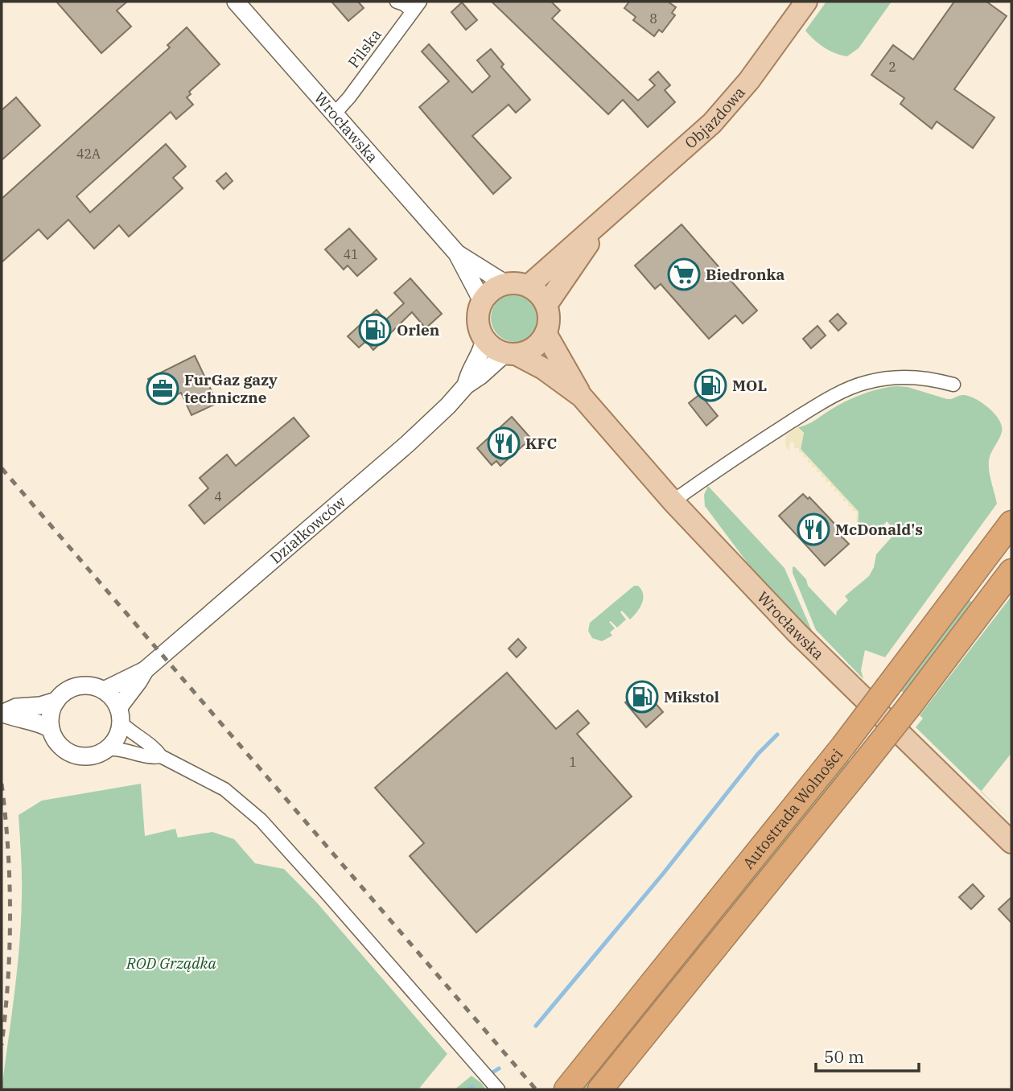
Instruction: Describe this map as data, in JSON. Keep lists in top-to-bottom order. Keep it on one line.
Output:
{"streets":{"highway":["Autostrada Wolności"],"main road":["Objazdowa","Wrocławska"],"street":["Pilska","Działkowców"]},"crossings":[["Pilska","Wrocławska"],["Objazdowa","Wrocławska"],["Objazdowa","Działkowców"],["Wrocławska","Działkowców"]],"parks":["ROD Grządka"],"places":{"supermarket":["Biedronka"],"fuel station":["Orlen","MOL","Mikstol"],"office":["FurGaz gazy techniczne"],"restaurant":["KFC","McDonald's"]},"house_numbers":["8","2","42A","41","4","1"],"scale_bar":"50 m"}
